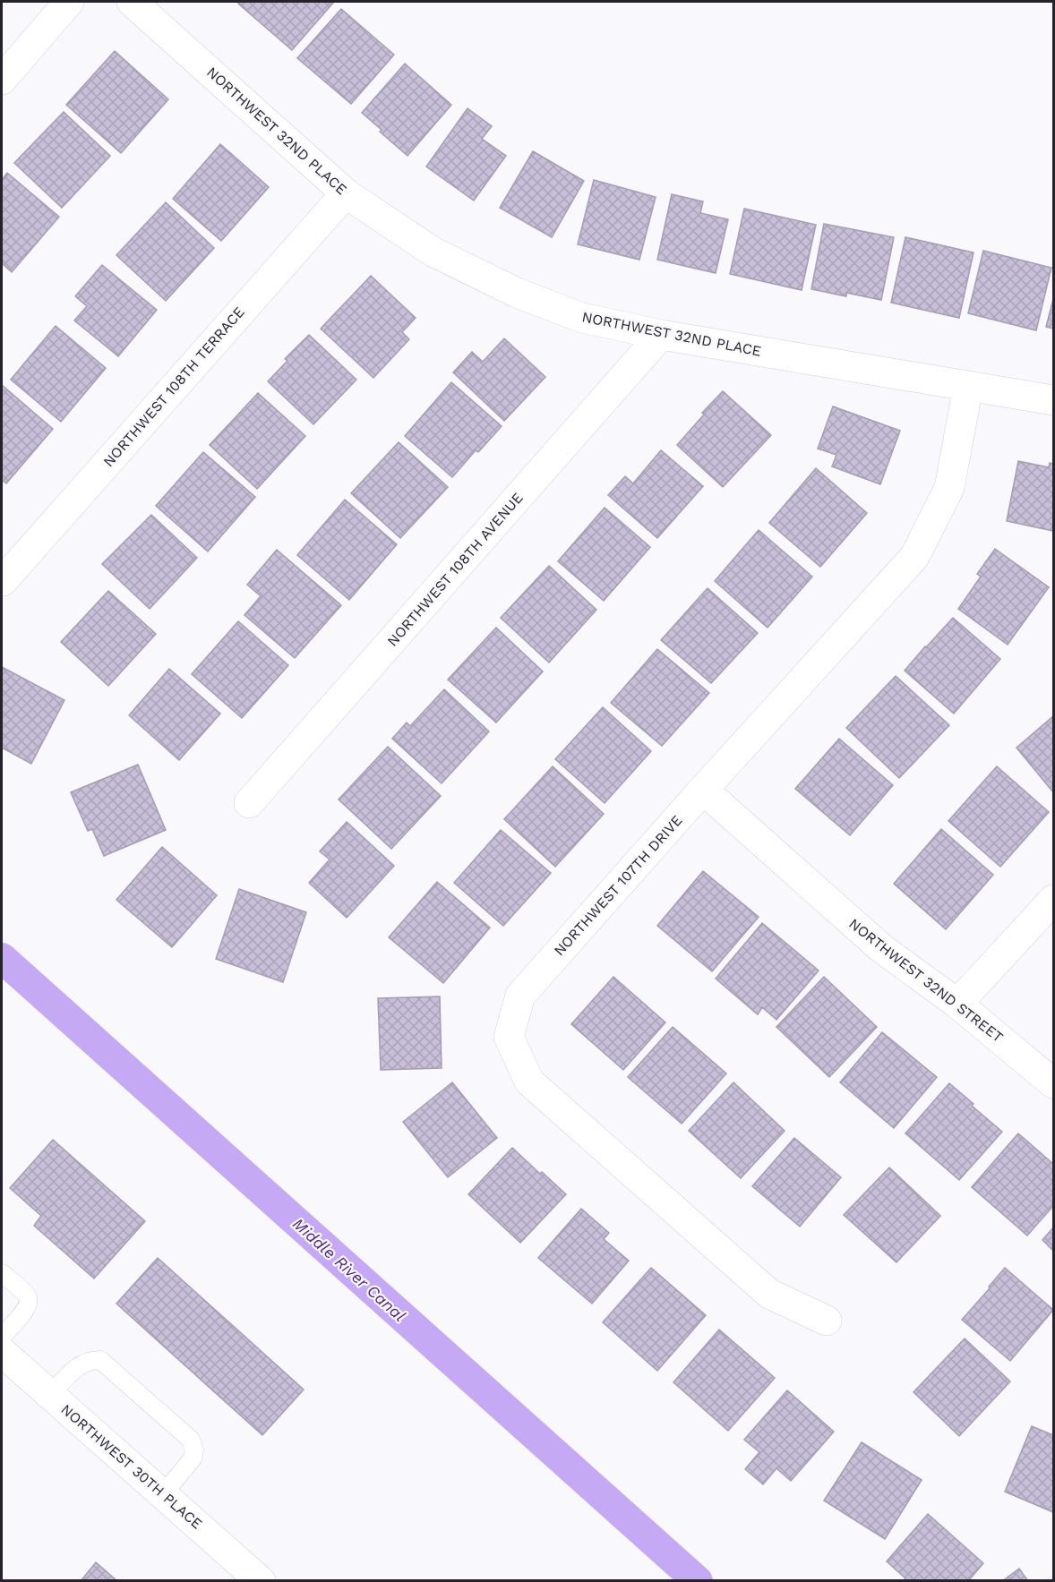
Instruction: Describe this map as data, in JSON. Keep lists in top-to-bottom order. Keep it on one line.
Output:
{"streets":{"street":["NORTHWEST 32ND PLACE","NORTHWEST 108TH TERRACE","NORTHWEST 108TH AVENUE","NORTHWEST 107TH DRIVE","NORTHWEST 32ND STREET","NORTHWEST 30TH PLACE"]},"crossings":[["NORTHWEST 32ND PLACE","NORTHWEST 108TH TERRACE"],["NORTHWEST 32ND PLACE","NORTHWEST 108TH AVENUE"],["NORTHWEST 32ND PLACE","NORTHWEST 107TH DRIVE"],["NORTHWEST 107TH DRIVE","NORTHWEST 32ND STREET"]],"water":["Middle River Canal"]}
